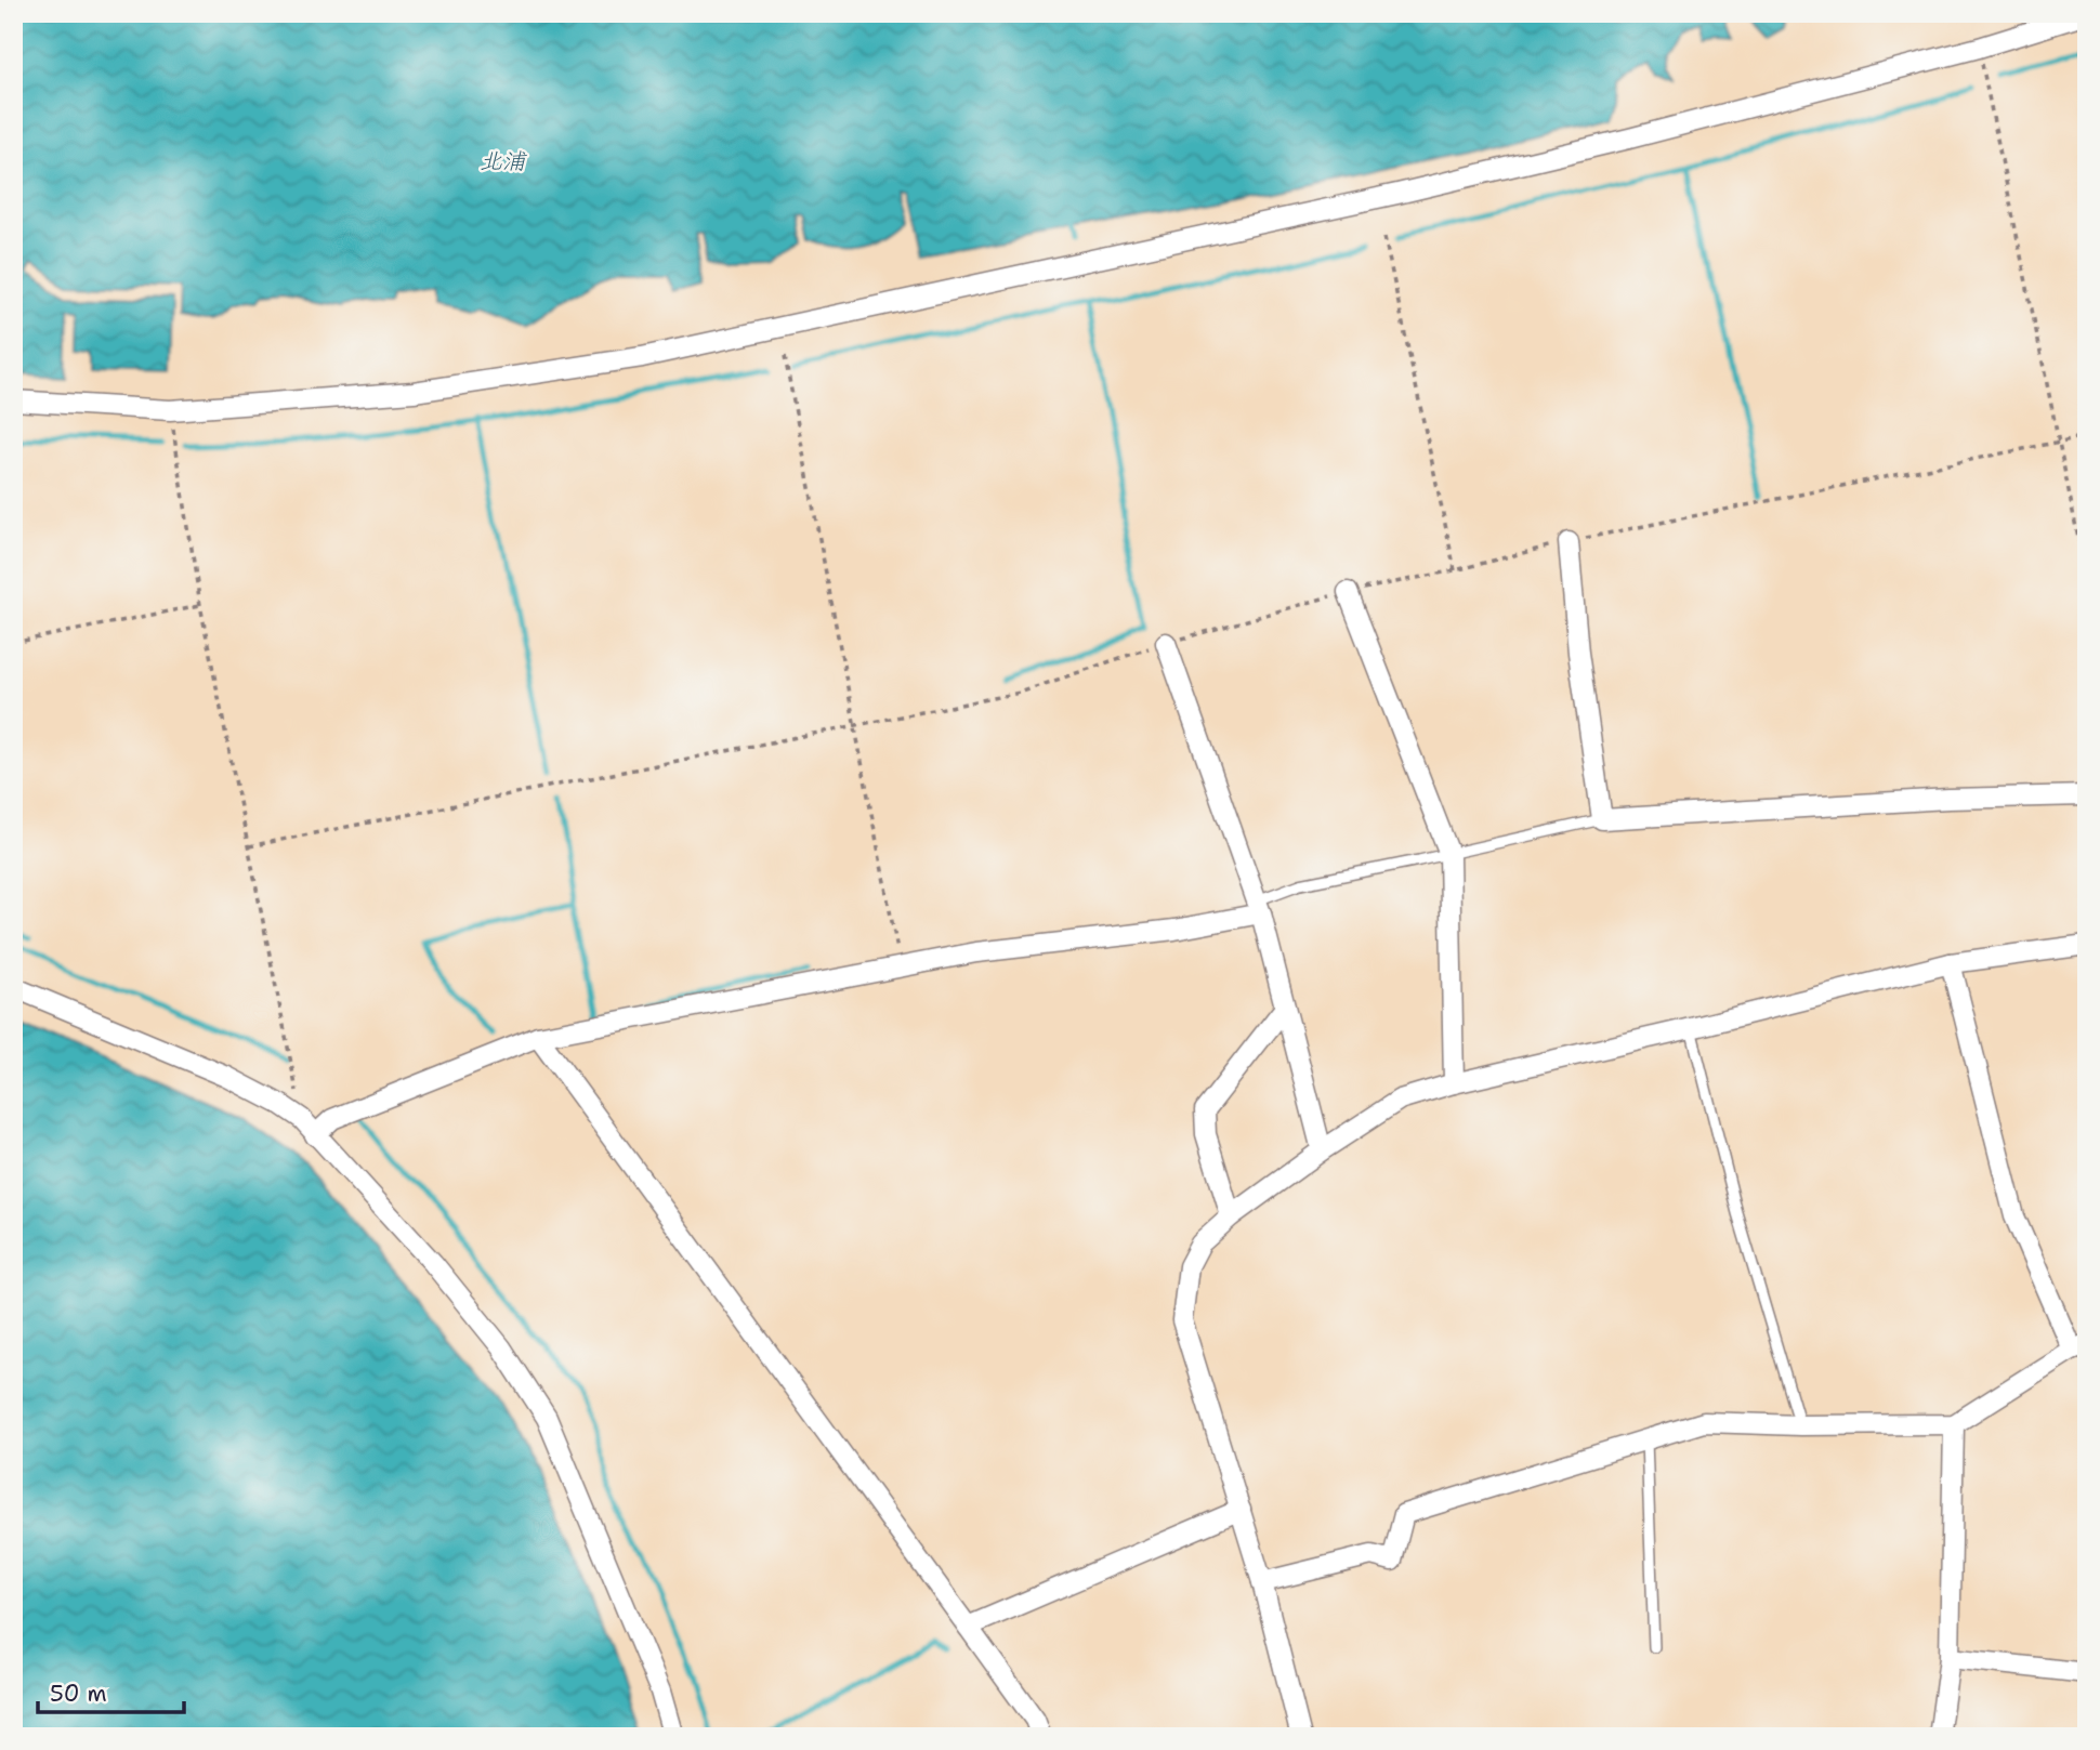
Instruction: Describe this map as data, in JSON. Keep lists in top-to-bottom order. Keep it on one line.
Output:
{"water":["北浦"],"scale_bar":"50 m"}
